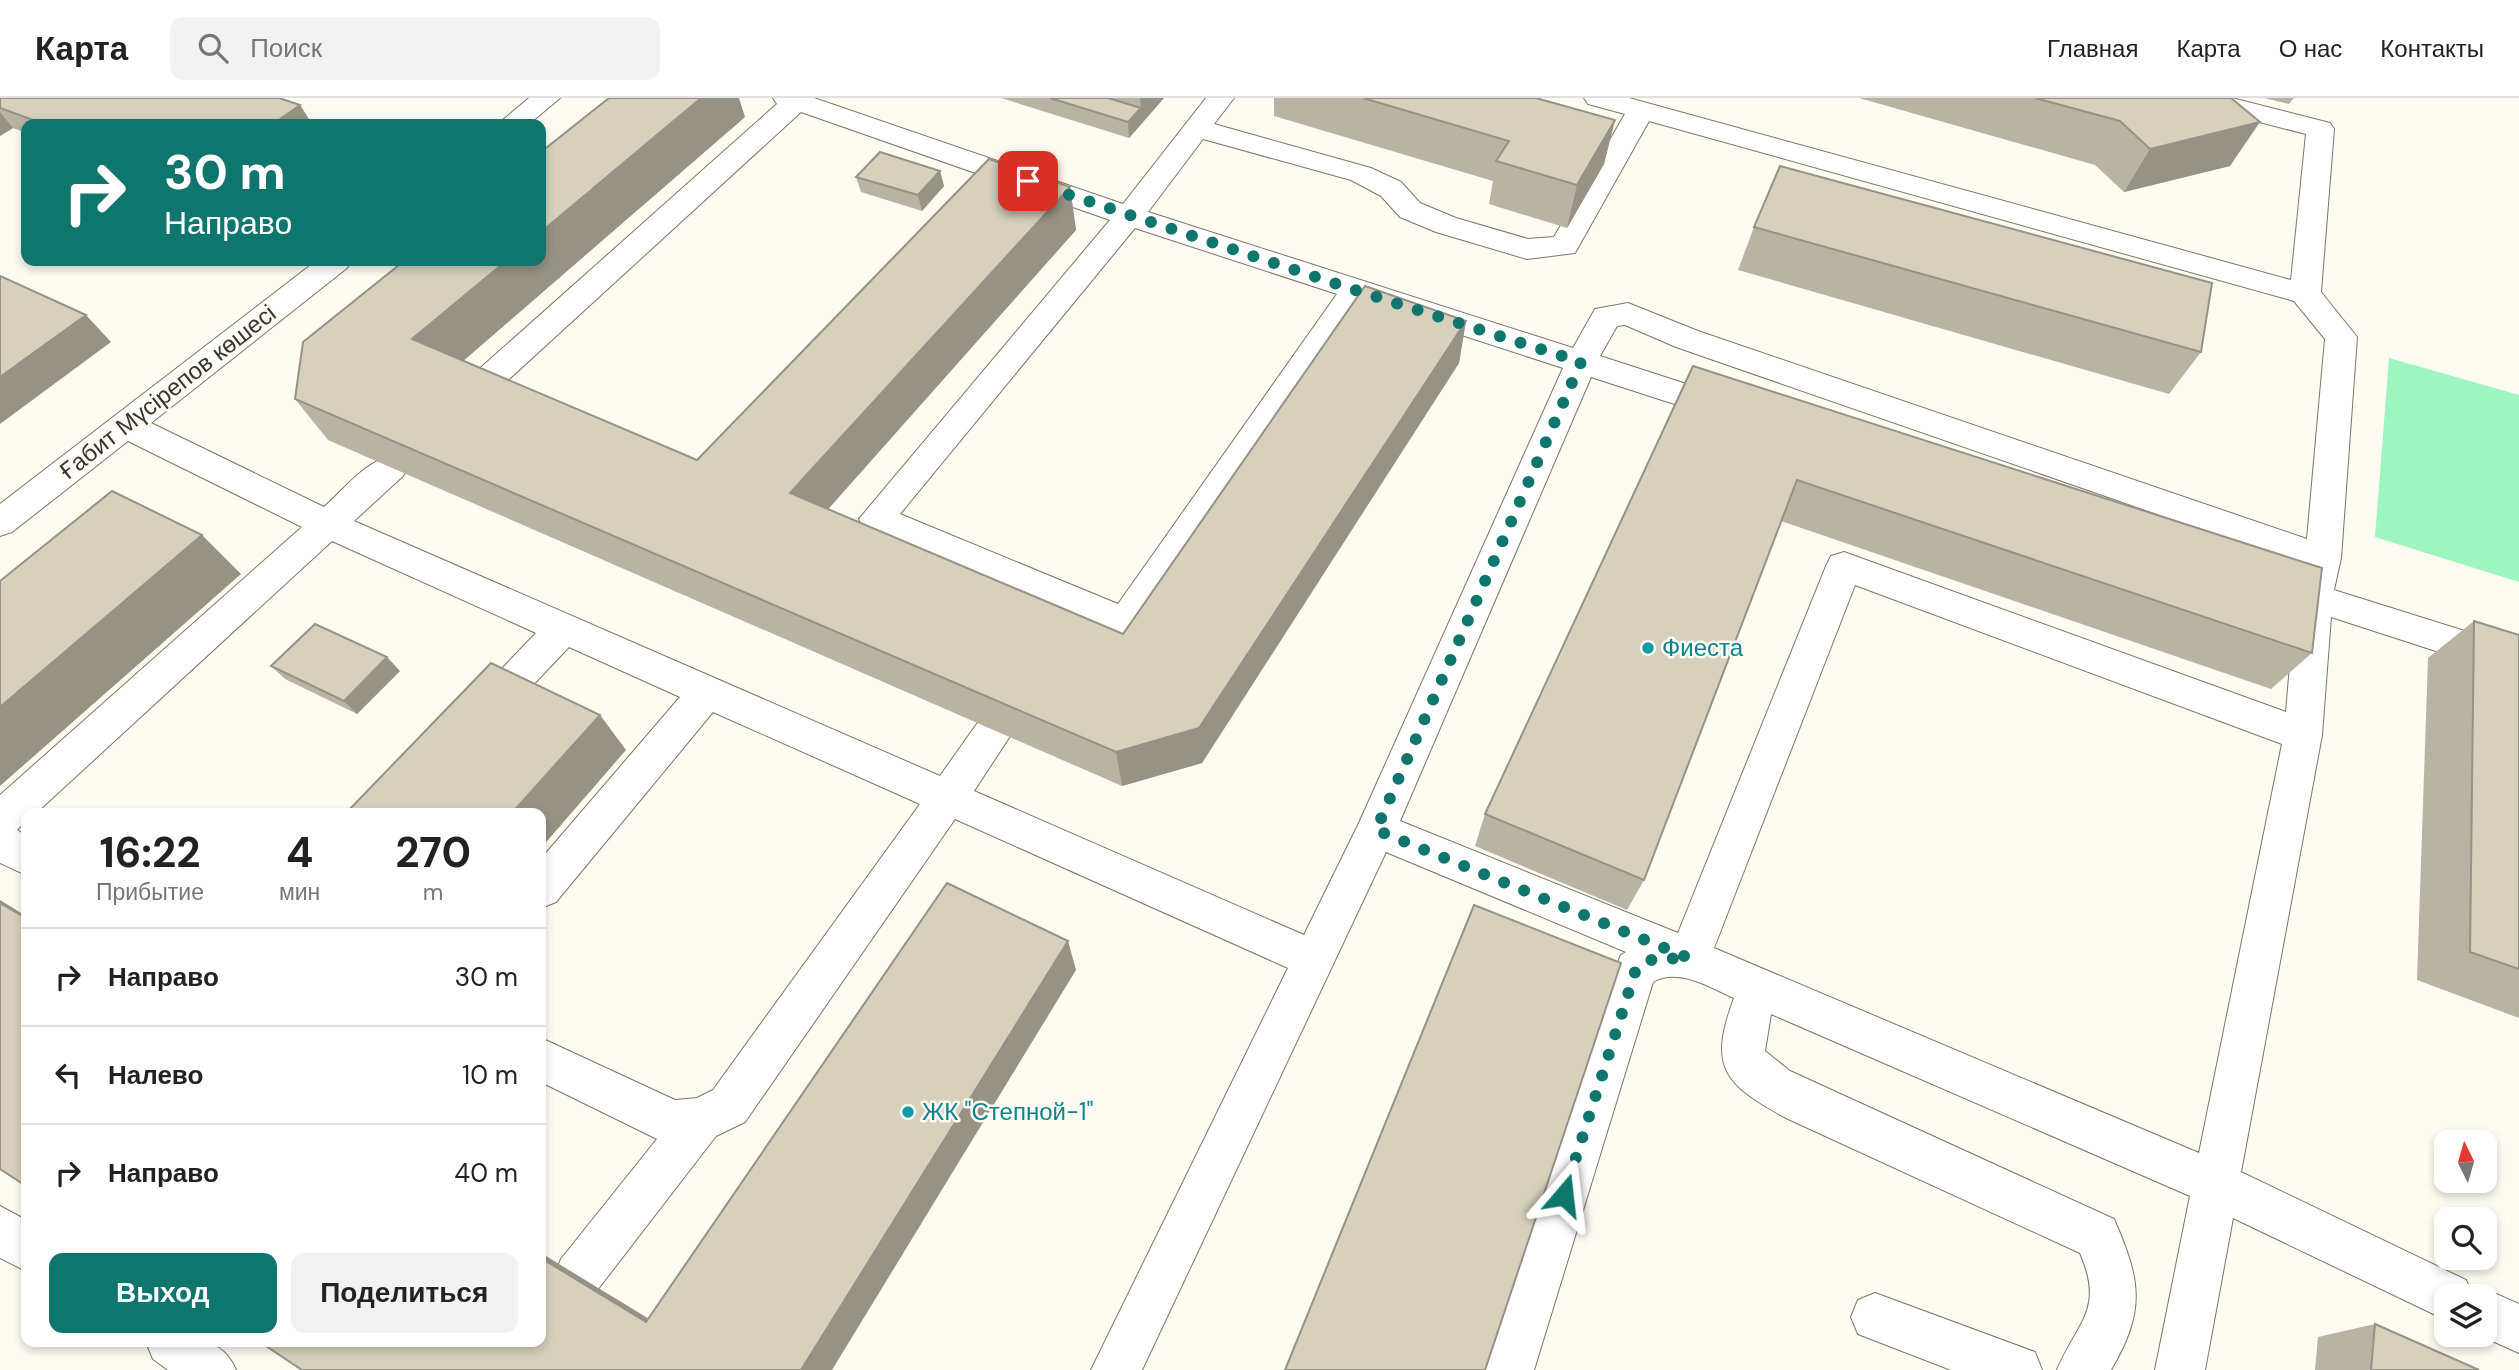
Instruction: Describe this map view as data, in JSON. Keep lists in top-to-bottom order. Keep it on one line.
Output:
{"streets":{"street":["Ғабит Мүсірепов көшесі"]},"places":["Фиеста","ЖК \"Степной-1\""],"north":"top","page":{"header":"Карта","search":"Поиск","nav":["Главная","Карта","О нас","Контакты"],"turn":["30 m","Направо"],"eta":["16:22","Прибытие","4","мин","270","m"],"list":[{"name":"Направо","value":"30 m"},{"name":"Налево","value":"10 m"},{"name":"Направо","value":"40 m"}],"buttons":["Выход","Поделиться"]}}
